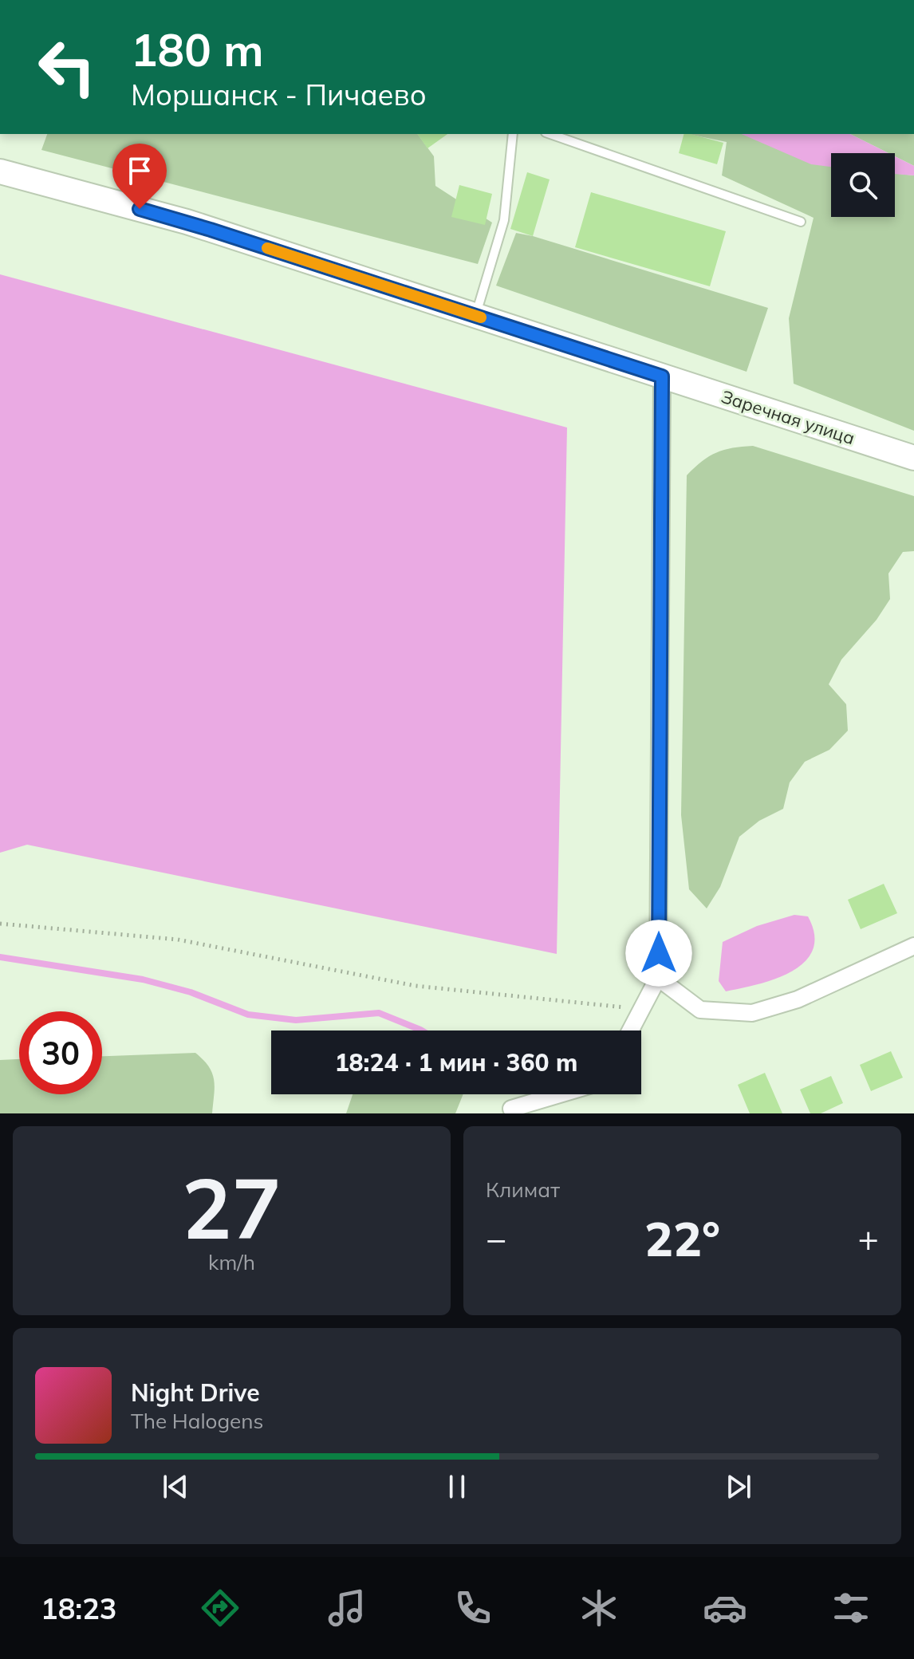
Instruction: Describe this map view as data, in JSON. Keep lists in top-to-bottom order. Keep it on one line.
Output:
{"streets":{"main road":["Заречная улица"]},"page":{"turn":["180 m","Моршанск - Пичаево"],"limit":"30","trip":"18:24 · 1 мин · 360 m","tile":[["27","km/h"],"Климат"],"heat":["−","22°","+"],"song":["Night Drive","The Halogens"],"tabs":"18:23"}}
